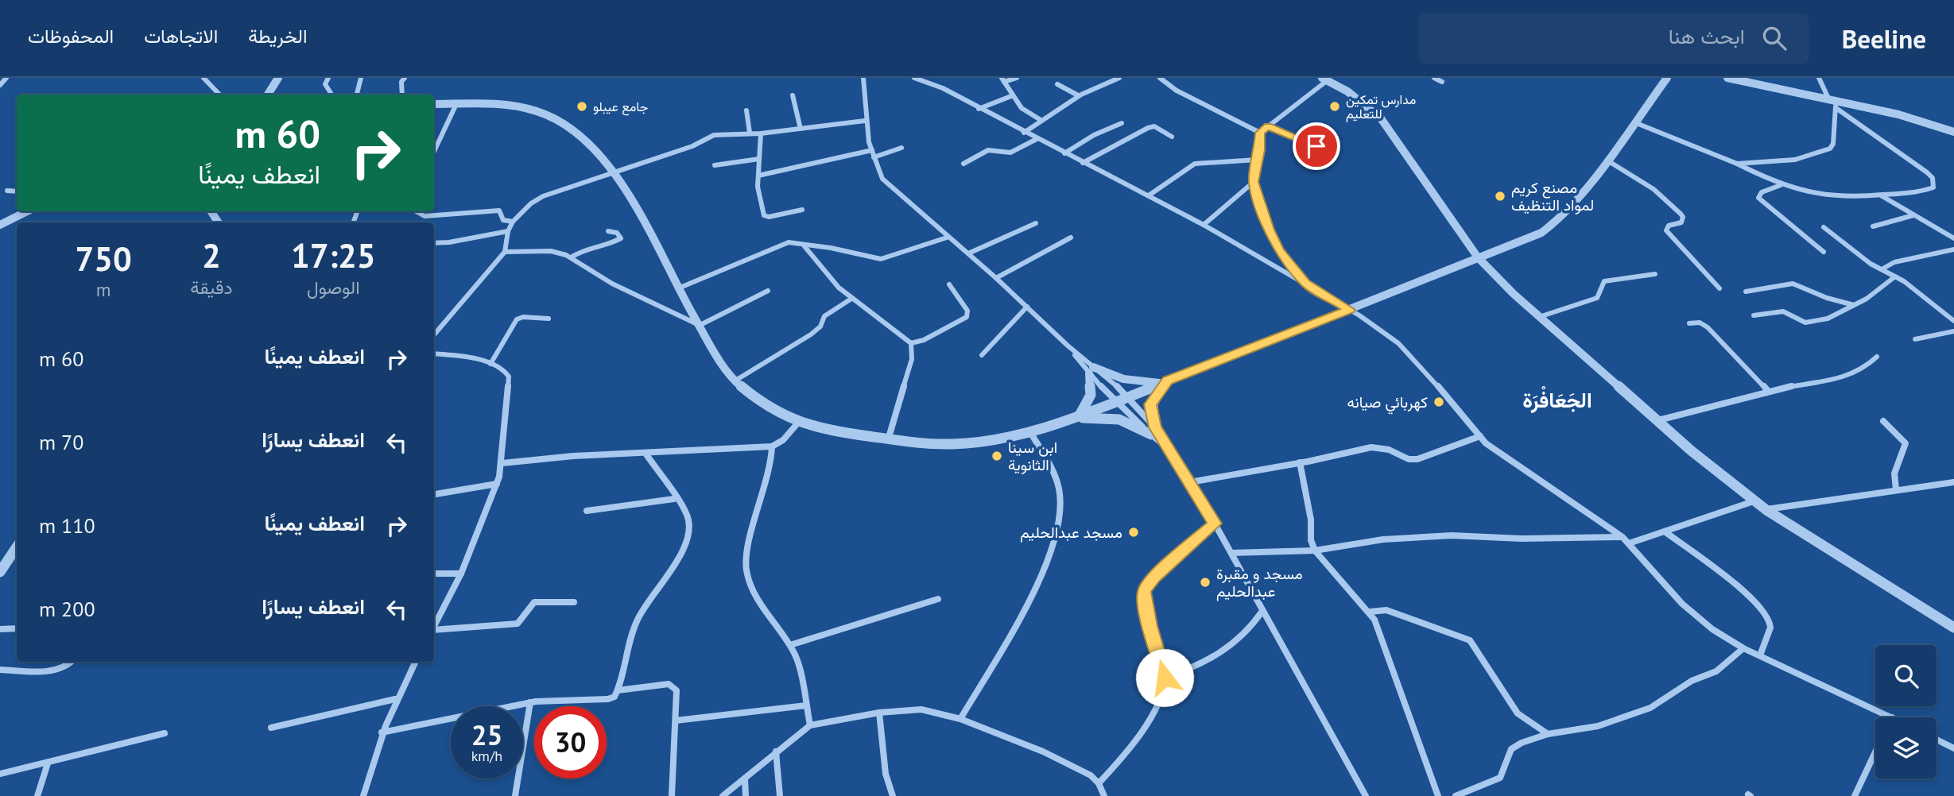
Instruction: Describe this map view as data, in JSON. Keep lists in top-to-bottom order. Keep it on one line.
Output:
{"districts":["الجَعَافْرَة"],"places":["جامع عيبلو","مدارس تمكين للتعليم","مصنع كريم لمواد التنظيف","كهربائي صيانه","ابن سينا الثانوية","مسجد عبدالحليم","مسجد و مقبرة عبدالحليم"],"page":{"header":"Beeline","search":"ابحث هنا","nav":["الخريطة","الاتجاهات","المحفوظات"],"turn":["60 m","انعطف يمينًا"],"eta":["17:25","الوصول","2","دقيقة","750","m"],"list":[{"name":"انعطف يمينًا","value":"60 m"},{"name":"انعطف يسارًا","value":"70 m"},{"name":"انعطف يمينًا","value":"110 m"},{"name":"انعطف يسارًا","value":"200 m"}],"speed":"25 km/h","limit":"30"}}
